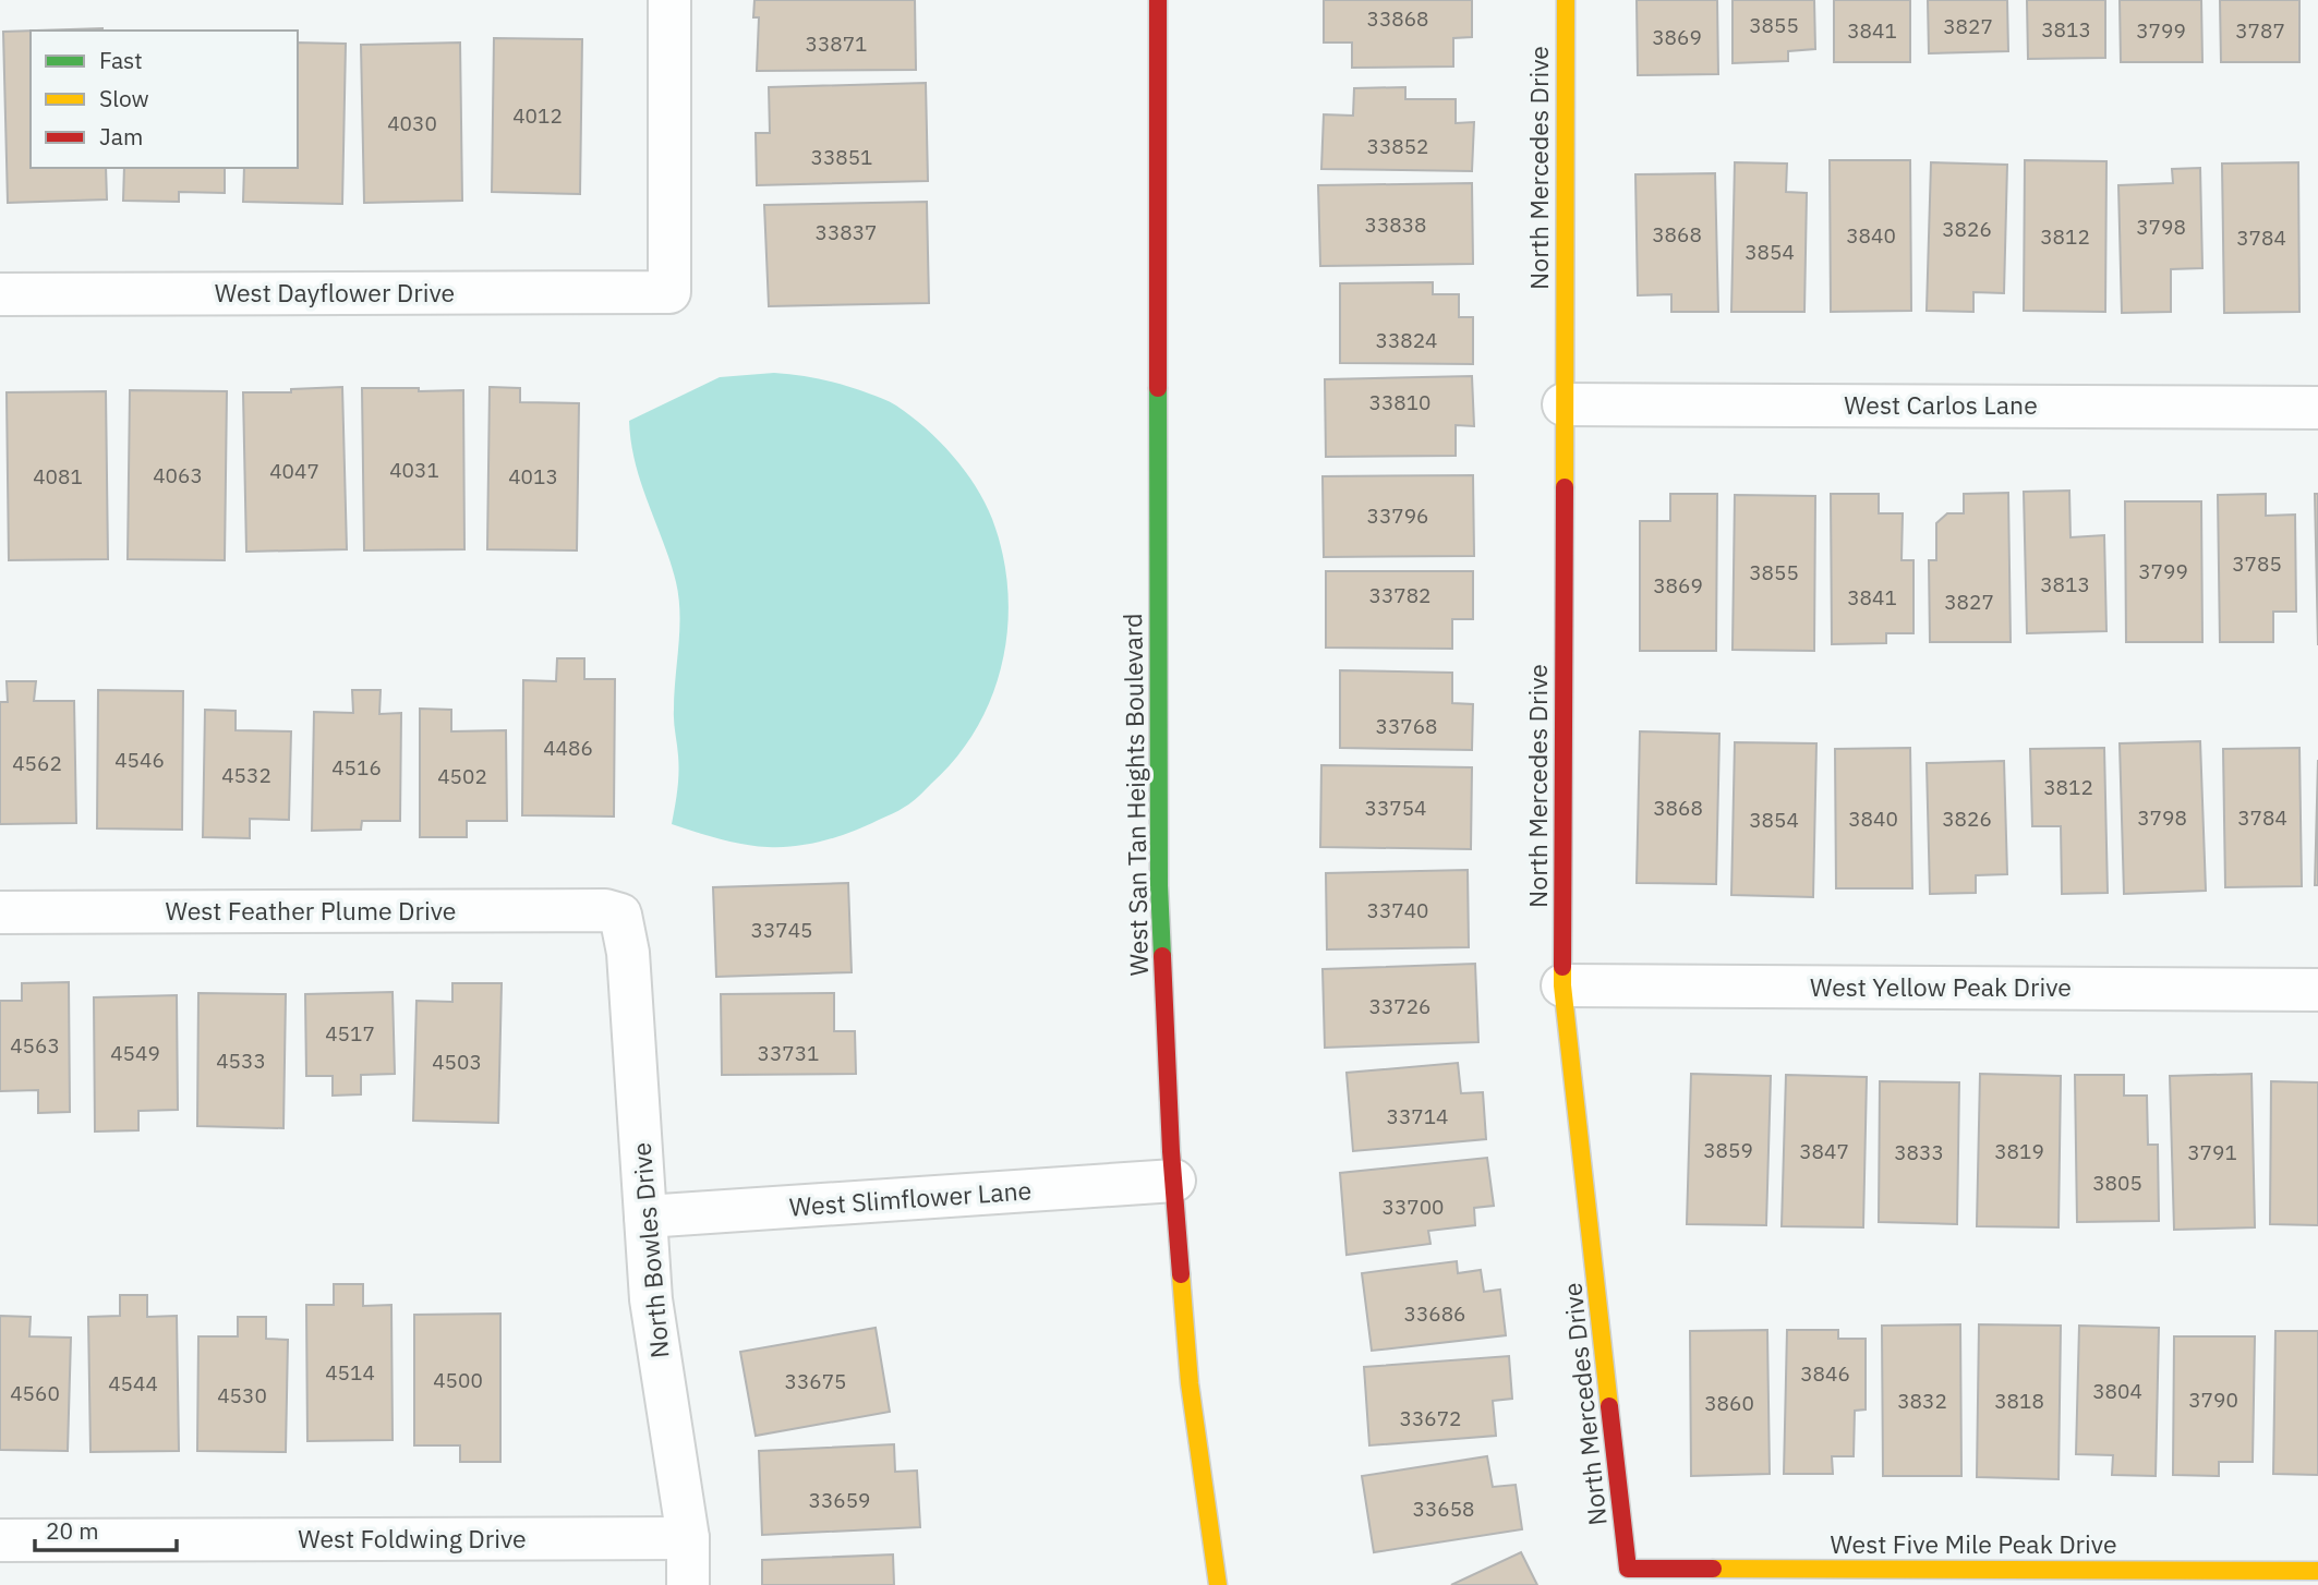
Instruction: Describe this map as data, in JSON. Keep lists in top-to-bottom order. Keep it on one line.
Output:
{"streets":{"street":["North Mercedes Drive","West Dayflower Drive","West Carlos Lane","West San Tan Heights Boulevard","West Feather Plume Drive","West Yellow Peak Drive","West Slimflower Lane","North Bowles Drive","West Foldwing Drive","West Five Mile Peak Drive"]},"crossings":[["North Mercedes Drive","West Carlos Lane"],["North Mercedes Drive","West Yellow Peak Drive"],["North Mercedes Drive","West Five Mile Peak Drive"],["West San Tan Heights Boulevard","West Slimflower Lane"],["West Feather Plume Drive","North Bowles Drive"],["West Slimflower Lane","North Bowles Drive"],["North Bowles Drive","West Foldwing Drive"]],"house_numbers":["33868","3855","3827","3813","3841","3799","3787","3869","33871","4012","4030","33852","33851","33838","3798","3826","33837","3868","3840","3812","3784","3854","33824","33810","4031","4047","4063","4081","4013","33796","3785","3799","3855","3813","3869","33782","3841","3827","33768","4486","4546","4562","4516","4532","4502","3812","33754","3868","3798","3784","3840","3826","3854","33740","33745","33726","4517","4563","4549","33731","4533","4503","33714","3859","3847","3819","3833","3791","3805","33700","33686","4514","3846","4500","33675","4544","3804","4560","4530","3790","3832","3818","3860","33672","33659","33658"],"legend":["Fast","Slow","Jam"],"scale_bar":"20 m"}
